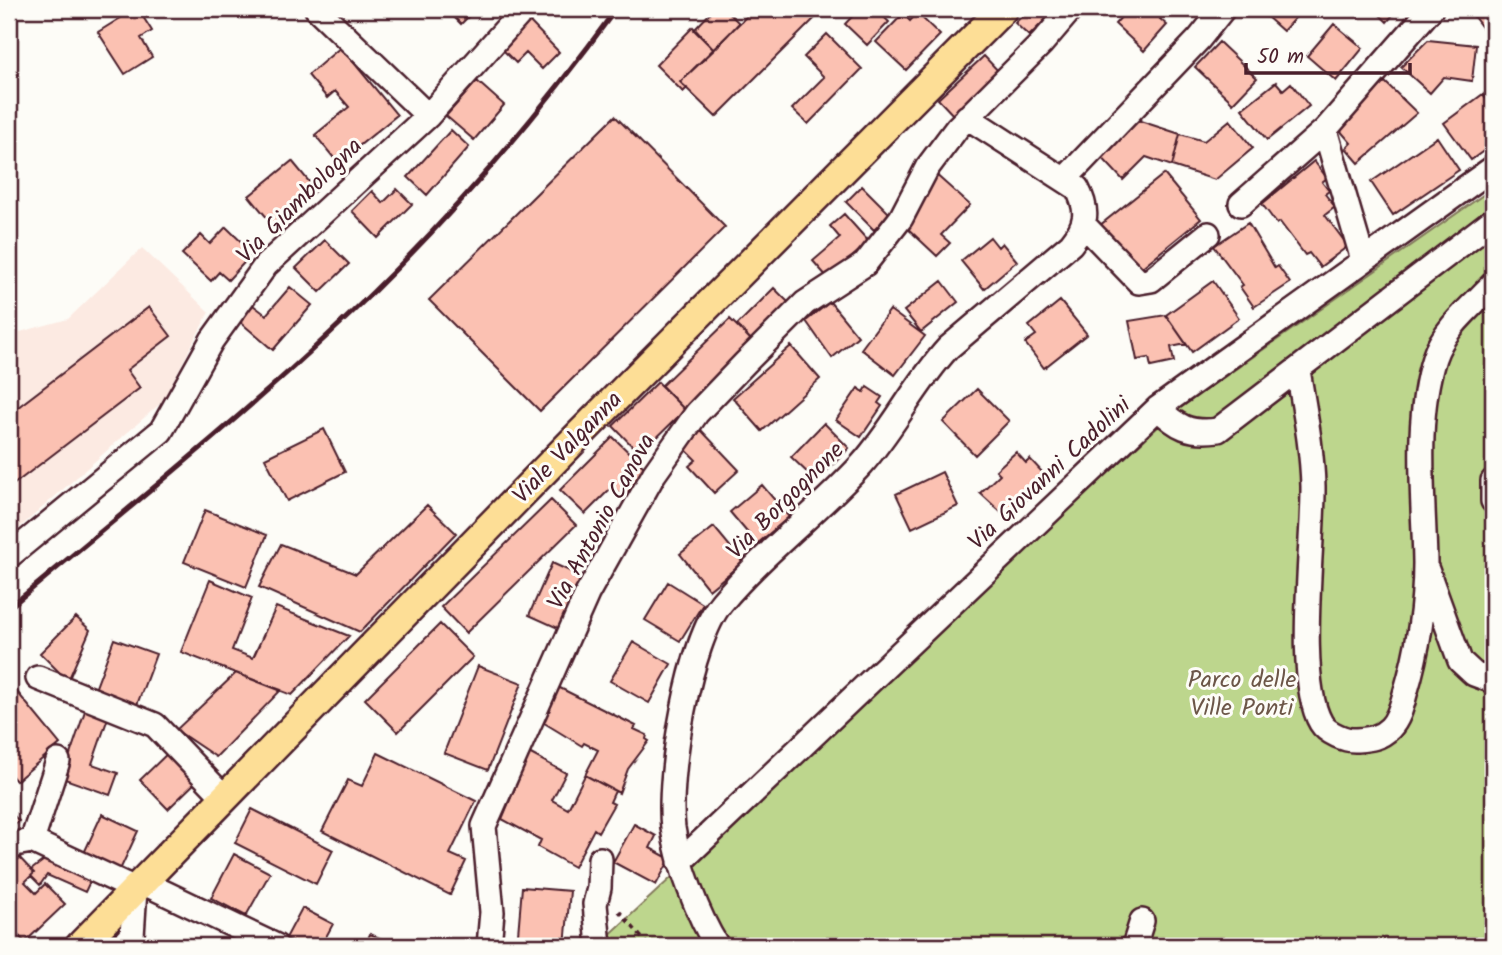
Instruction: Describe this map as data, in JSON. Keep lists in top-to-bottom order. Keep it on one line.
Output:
{"streets":{"main road":["Viale Valganna"],"street":["Via Giambologna","Via Giovanni Cadolini","Via Borgognone","Via Antonio Canova"]},"crossings":[["Via Giovanni Cadolini","Via Borgognone"]],"parks":["Parco delle Ville Ponti"],"scale_bar":"50 m"}
